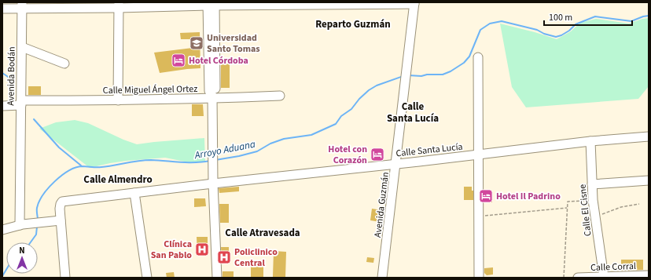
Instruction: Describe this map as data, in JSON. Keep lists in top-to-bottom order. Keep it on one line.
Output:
{"streets":{"street":["Avenida Bodán","Calle Miguel Ángel Ortez","Calle Santa Lucía","Avenida Guzmán","Calle El Cisne","Calle Corral"]},"crossings":[["Avenida Bodán","Calle Miguel Ángel Ortez"],["Calle Santa Lucía","Avenida Guzmán"],["Calle Santa Lucía","Calle El Cisne"],["Calle El Cisne","Calle Corral"]],"districts":["Reparto Guzmán","Calle Santa Lucía","Calle Almendro","Calle Atravesada"],"water":["Arroyo Aduana"],"places":{"school or university":["Universidad Santo Tomas"],"hotel":["Hotel Córdoba","Hotel con Corazón","Hotel Il Padrino"],"hospital":["Clínica San Pablo","Policlinico Central"]},"scale_bar":"100 m","north":"top"}
